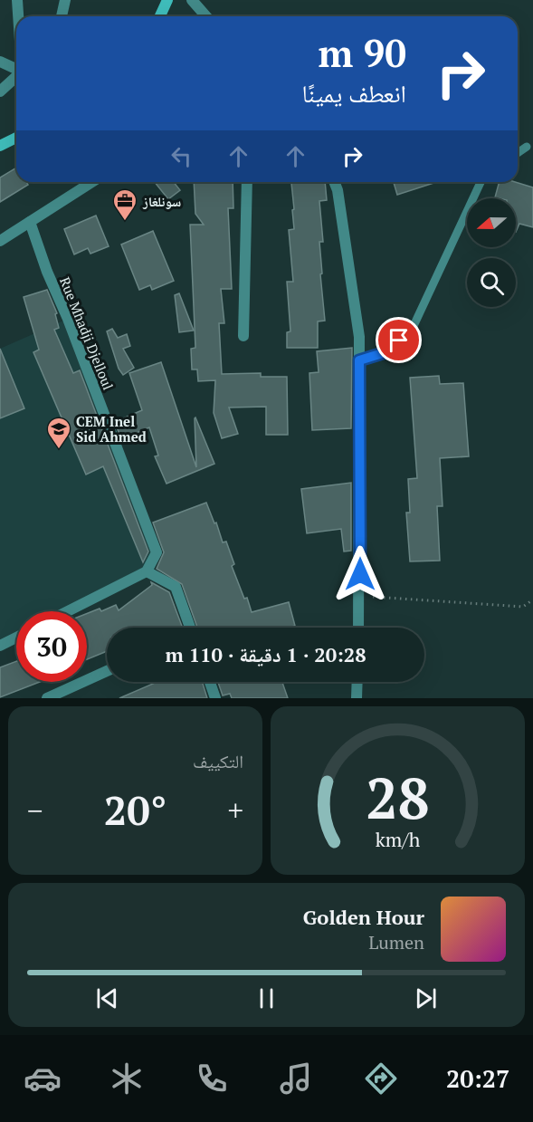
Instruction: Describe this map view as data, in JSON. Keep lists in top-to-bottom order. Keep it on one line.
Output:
{"streets":{"street":["Rue Mhadji Djelloul"]},"places":{"office":["سونلغاز"],"school or university":["CEM Inel Sid Ahmed"]},"north":"left","page":{"turn":["90 m","انعطف يمينًا"],"limit":"30","trip":"20:28 · 1 دقيقة · 110 m","tile":"التكييف","heat":["−","20°","+"],"song":["Golden Hour","Lumen"],"tabs":"20:27","gauge":["28","km/h"]}}
